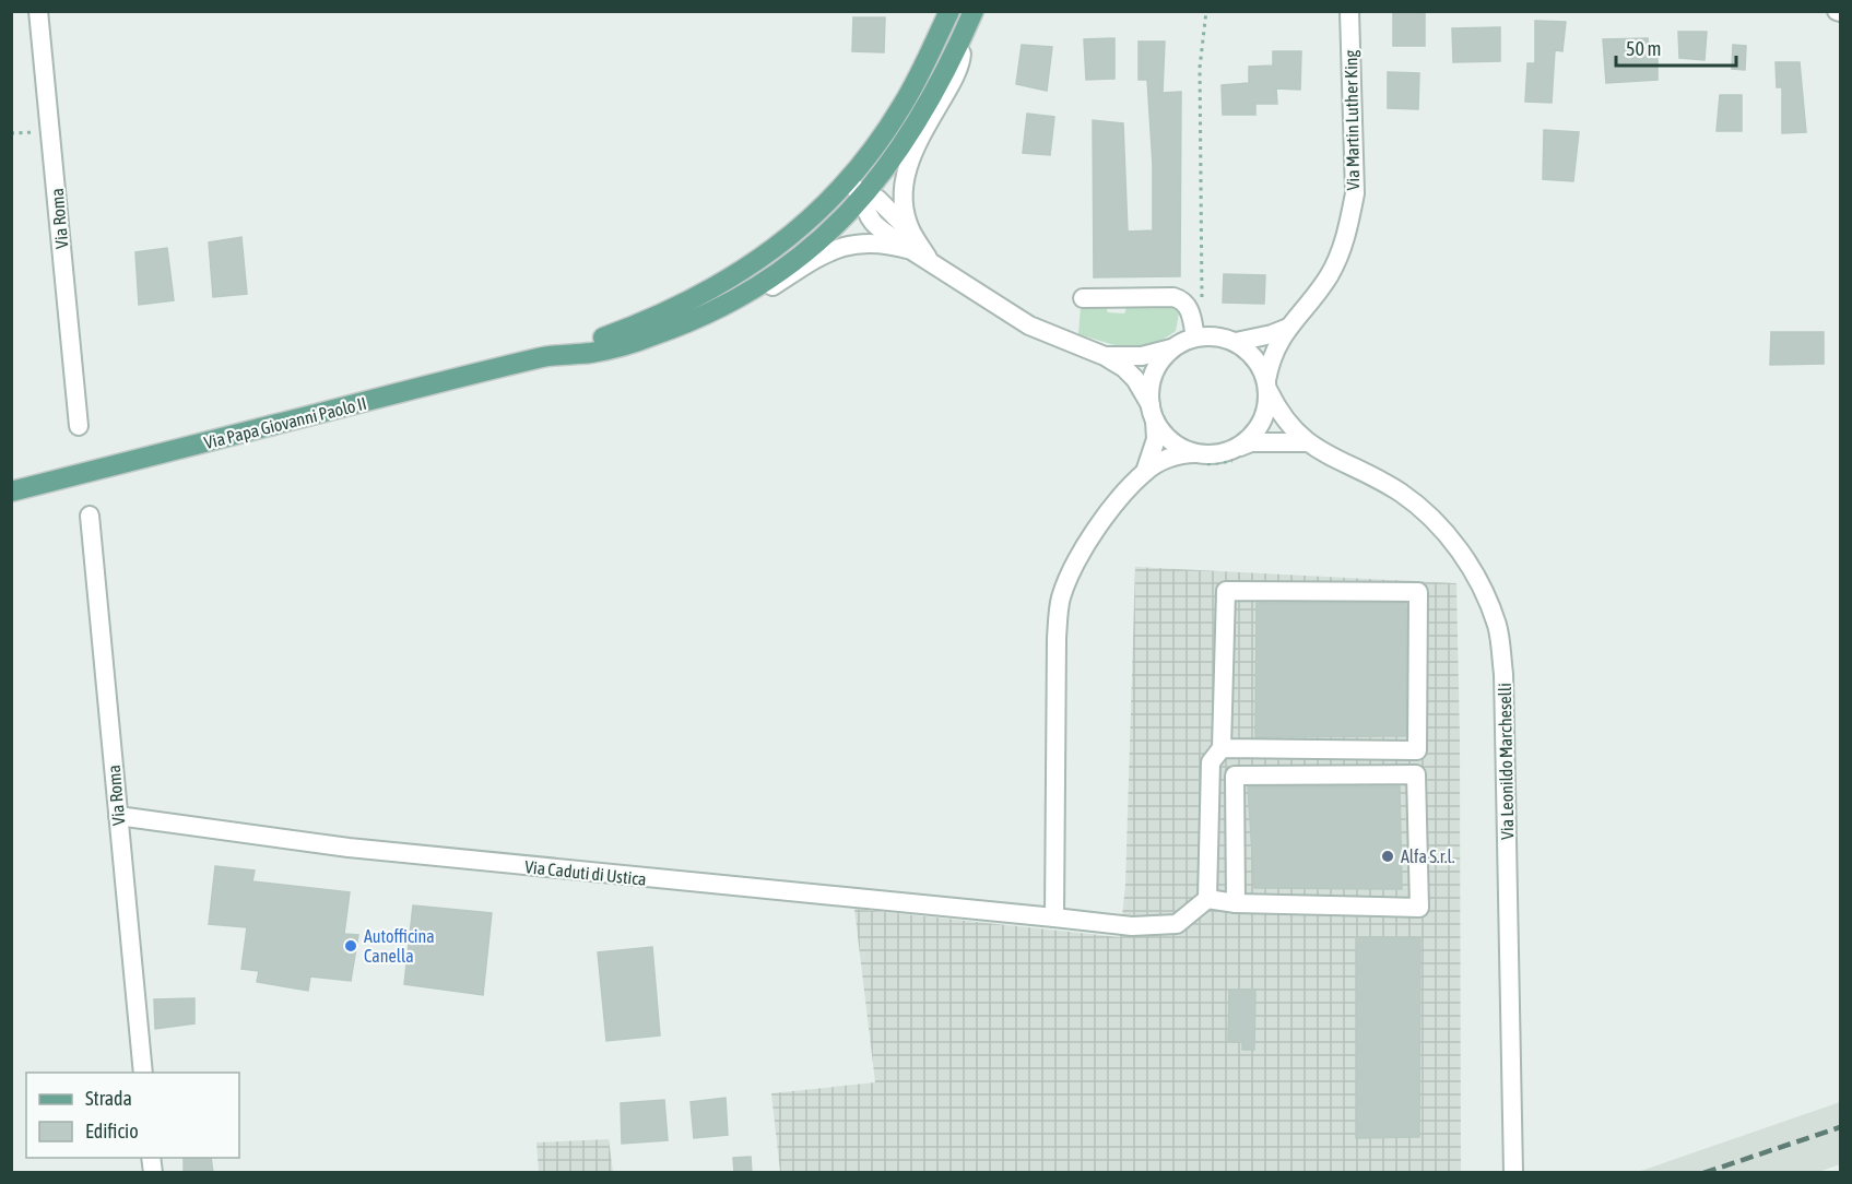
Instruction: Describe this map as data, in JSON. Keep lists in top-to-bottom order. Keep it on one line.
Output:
{"streets":{"main road":["Via Papa Giovanni Paolo II"],"street":["Via Martin Luther King","Via Roma","Via Leonildo Marcheselli","Via Caduti di Ustica"]},"crossings":[["Via Martin Luther King","Via Leonildo Marcheselli"],["Via Roma","Via Caduti di Ustica"]],"places":["Alfa S.r.l.","Autofficina Canella"],"legend":["Strada","Edificio"],"scale_bar":"50 m"}
